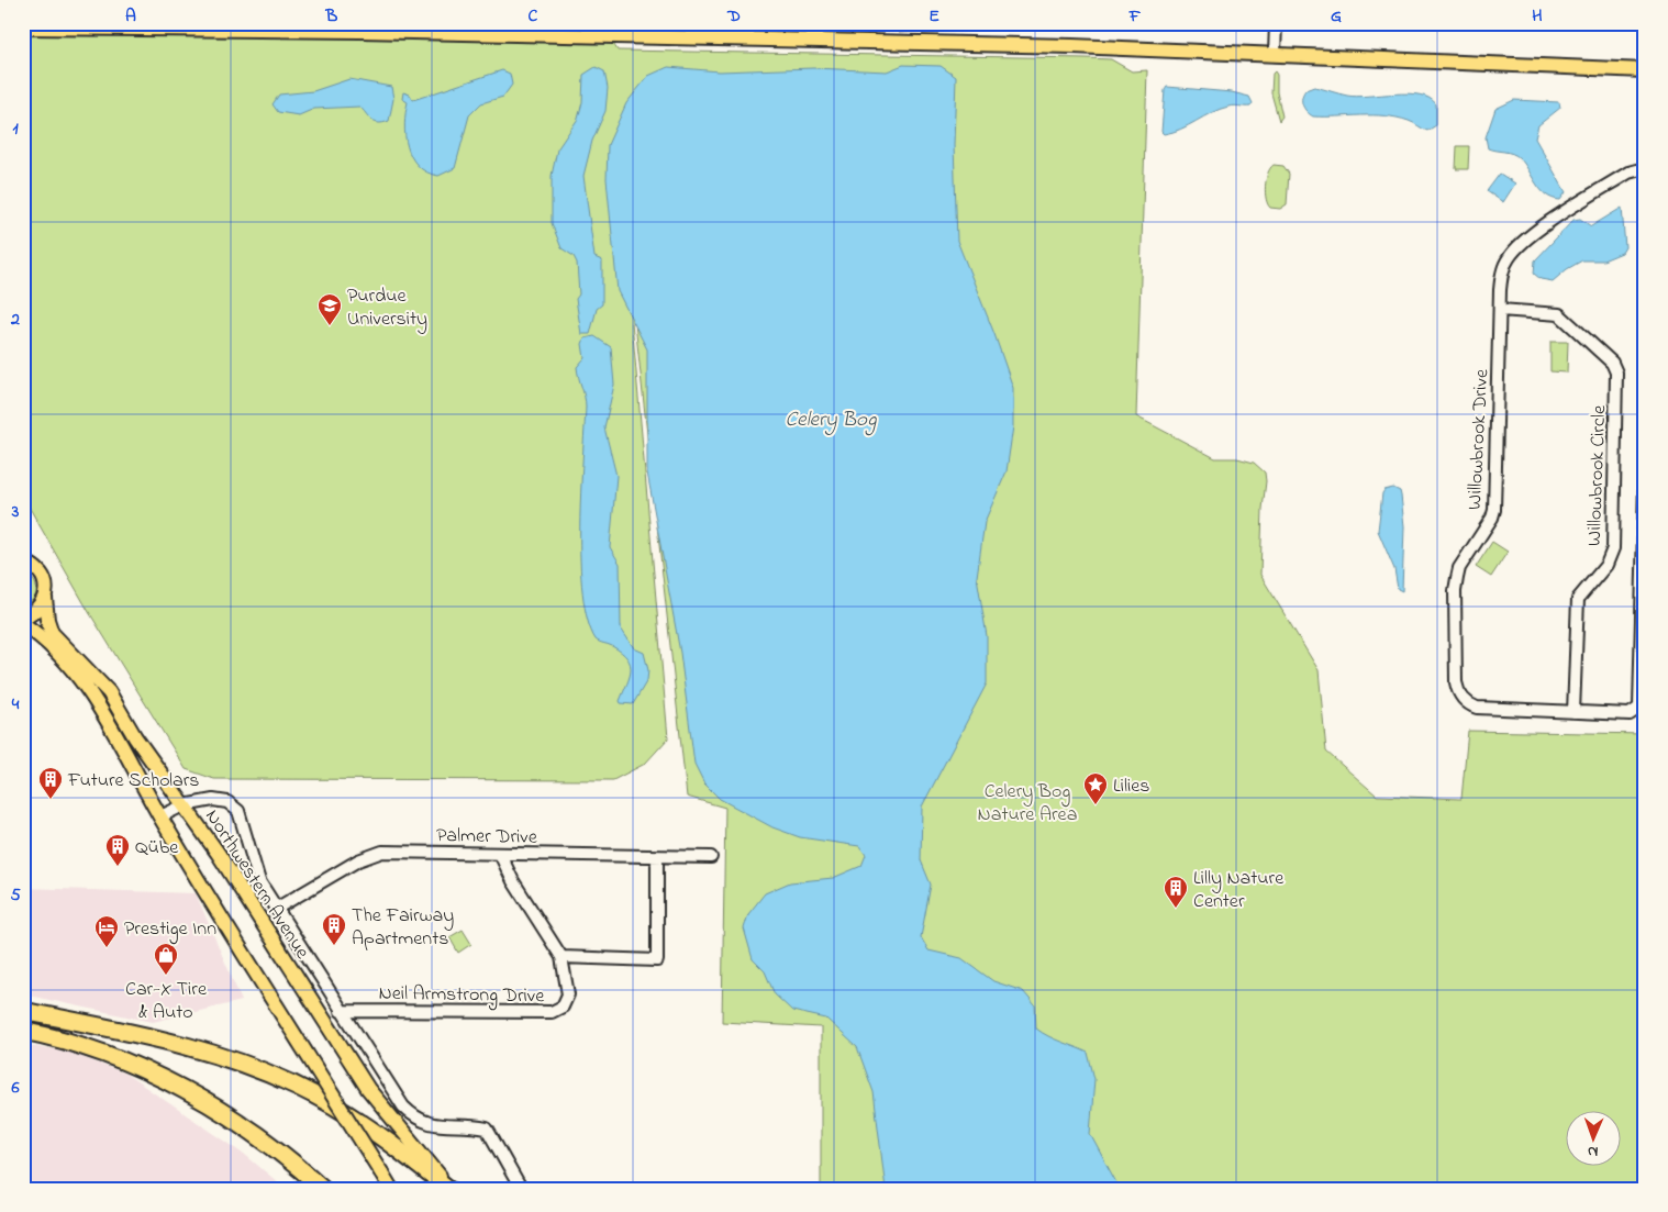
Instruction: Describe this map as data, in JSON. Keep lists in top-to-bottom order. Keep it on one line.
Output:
{"streets":{"main road":["Northwestern Avenue"],"street":["Willowbrook Drive","Willowbrook Circle","Palmer Drive","Neil Armstrong Drive"]},"crossings":[["Willowbrook Drive","Willowbrook Circle"]],"water":["Celery Bog"],"parks":["Celery Bog Nature Area"],"places":{"school or university":["Purdue University"],"building":["Future Scholars","Qübe","Lilly Nature Center","The Fairway Apartments"],"place":["Lilies"],"hotel":["Prestige Inn"],"shop":["Car-X Tire & Auto"]},"north":"bottom","grid":{"columns":["A","B","C","D","E","F","G","H"],"rows":["1","2","3","4","5","6"]}}
